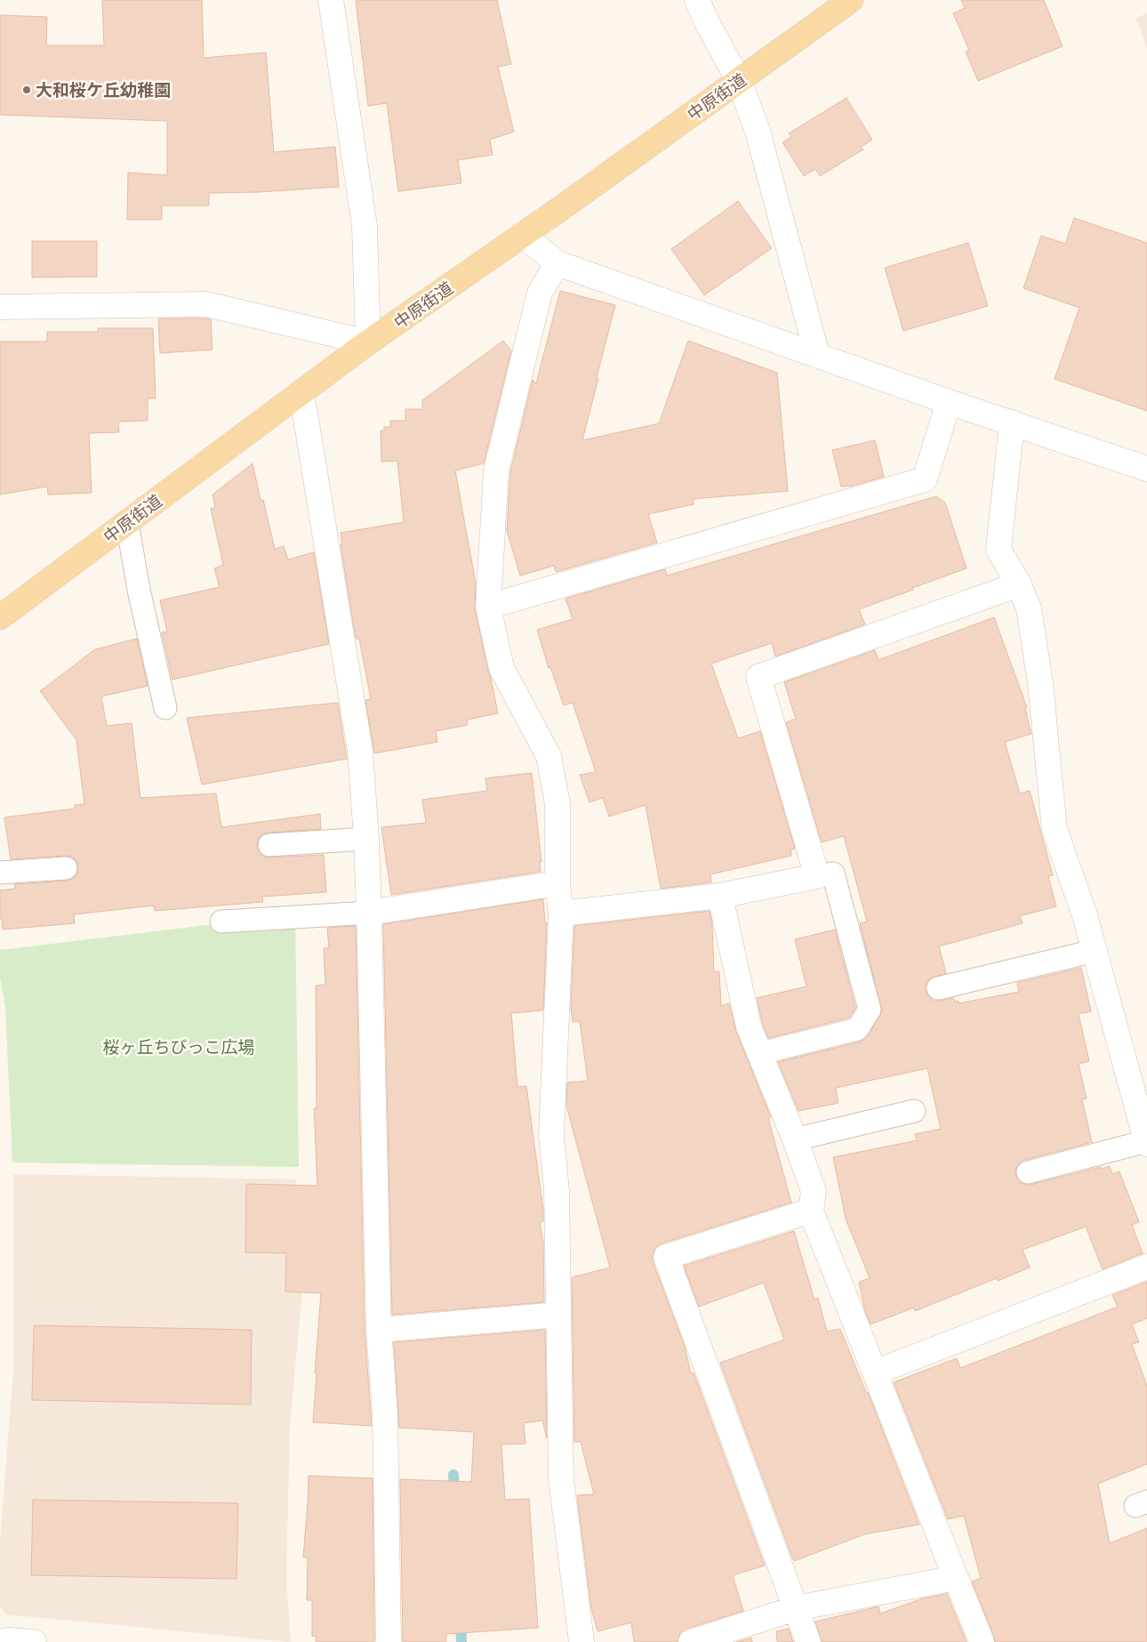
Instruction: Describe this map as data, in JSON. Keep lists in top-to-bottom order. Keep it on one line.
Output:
{"streets":{"main road":["中原街道"]},"parks":["桜ヶ丘ちびっこ広場"],"places":["大和桜ケ丘幼稚園"]}
